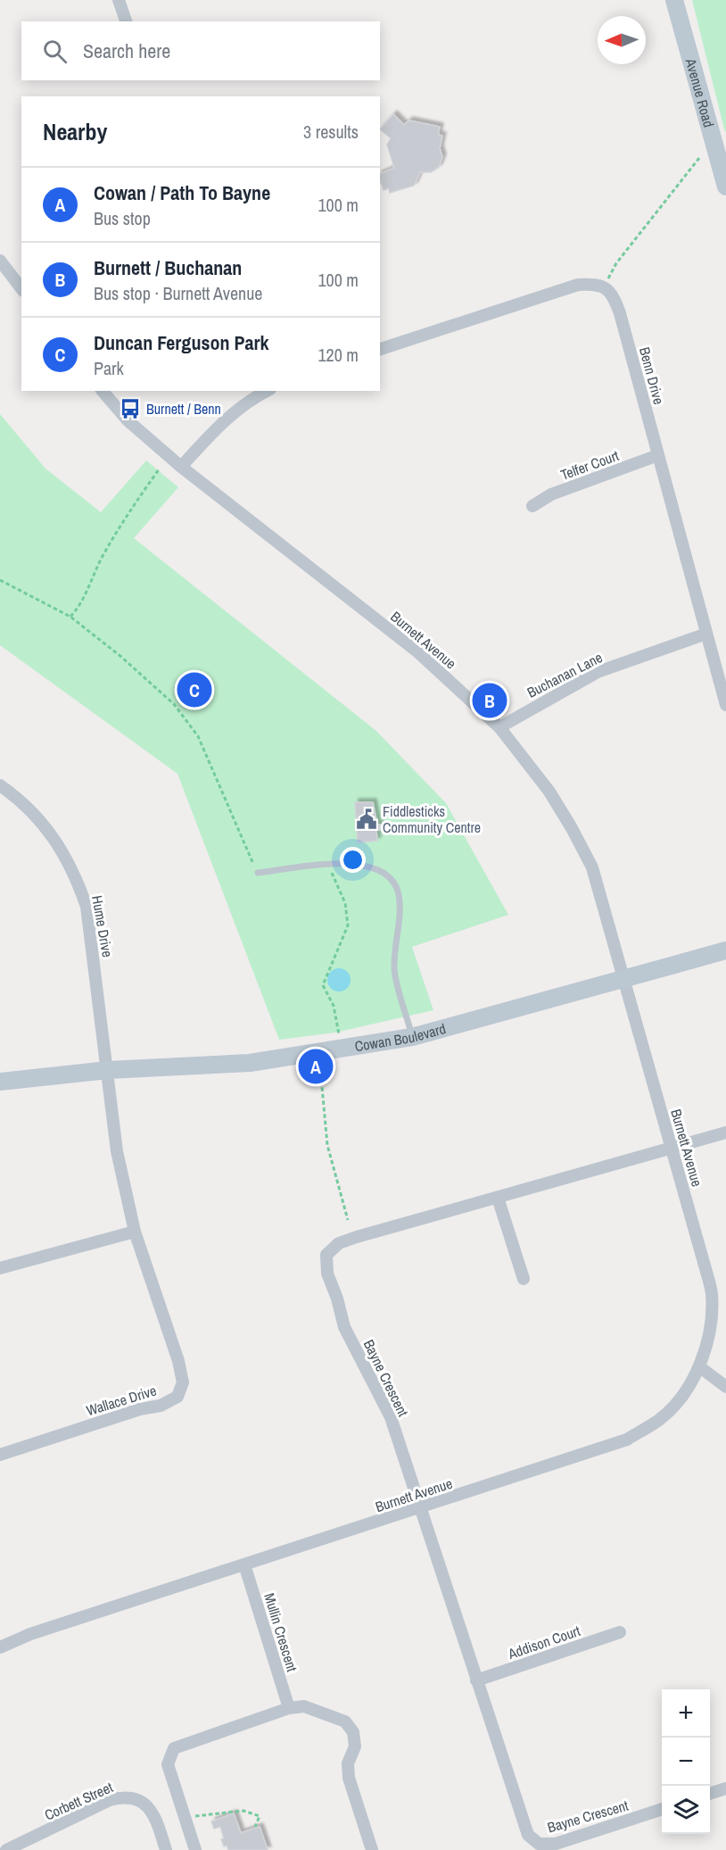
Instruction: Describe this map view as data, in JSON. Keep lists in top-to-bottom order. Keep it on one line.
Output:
{"streets":{"street":["Avenue Road","Benn Drive","Telfer Court","Burnett Avenue","Buchanan Lane","Hume Drive","Cowan Boulevard","Bayne Crescent","Wallace Drive","Mullin Crescent","Addison Court","Corbett Street"]},"crossings":[["Benn Drive","Telfer Court"],["Benn Drive","Buchanan Lane"],["Burnett Avenue","Buchanan Lane"],["Burnett Avenue","Cowan Boulevard"],["Burnett Avenue","Bayne Crescent"],["Burnett Avenue","Mullin Crescent"],["Hume Drive","Cowan Boulevard"],["Hume Drive","Wallace Drive"],["Cowan Boulevard","Wallace Drive"],["Bayne Crescent","Addison Court"]],"places":{"bus stop":["Burnett / Benn"],"public building":["Fiddlesticks Community Centre"]},"north":"left","page":{"search":"Search here","heading":["Nearby","3 results"],"list":[{"mark":"A","name":"Cowan / Path To Bayne","note":"Bus stop","value":"100 m"},{"mark":"B","name":"Burnett / Buchanan","note":"Bus stop · Burnett Avenue","value":"100 m"},{"mark":"C","name":"Duncan Ferguson Park","note":"Park","value":"120 m"}],"pins":["C","B","A"],"map_buttons":["+","−"]}}
